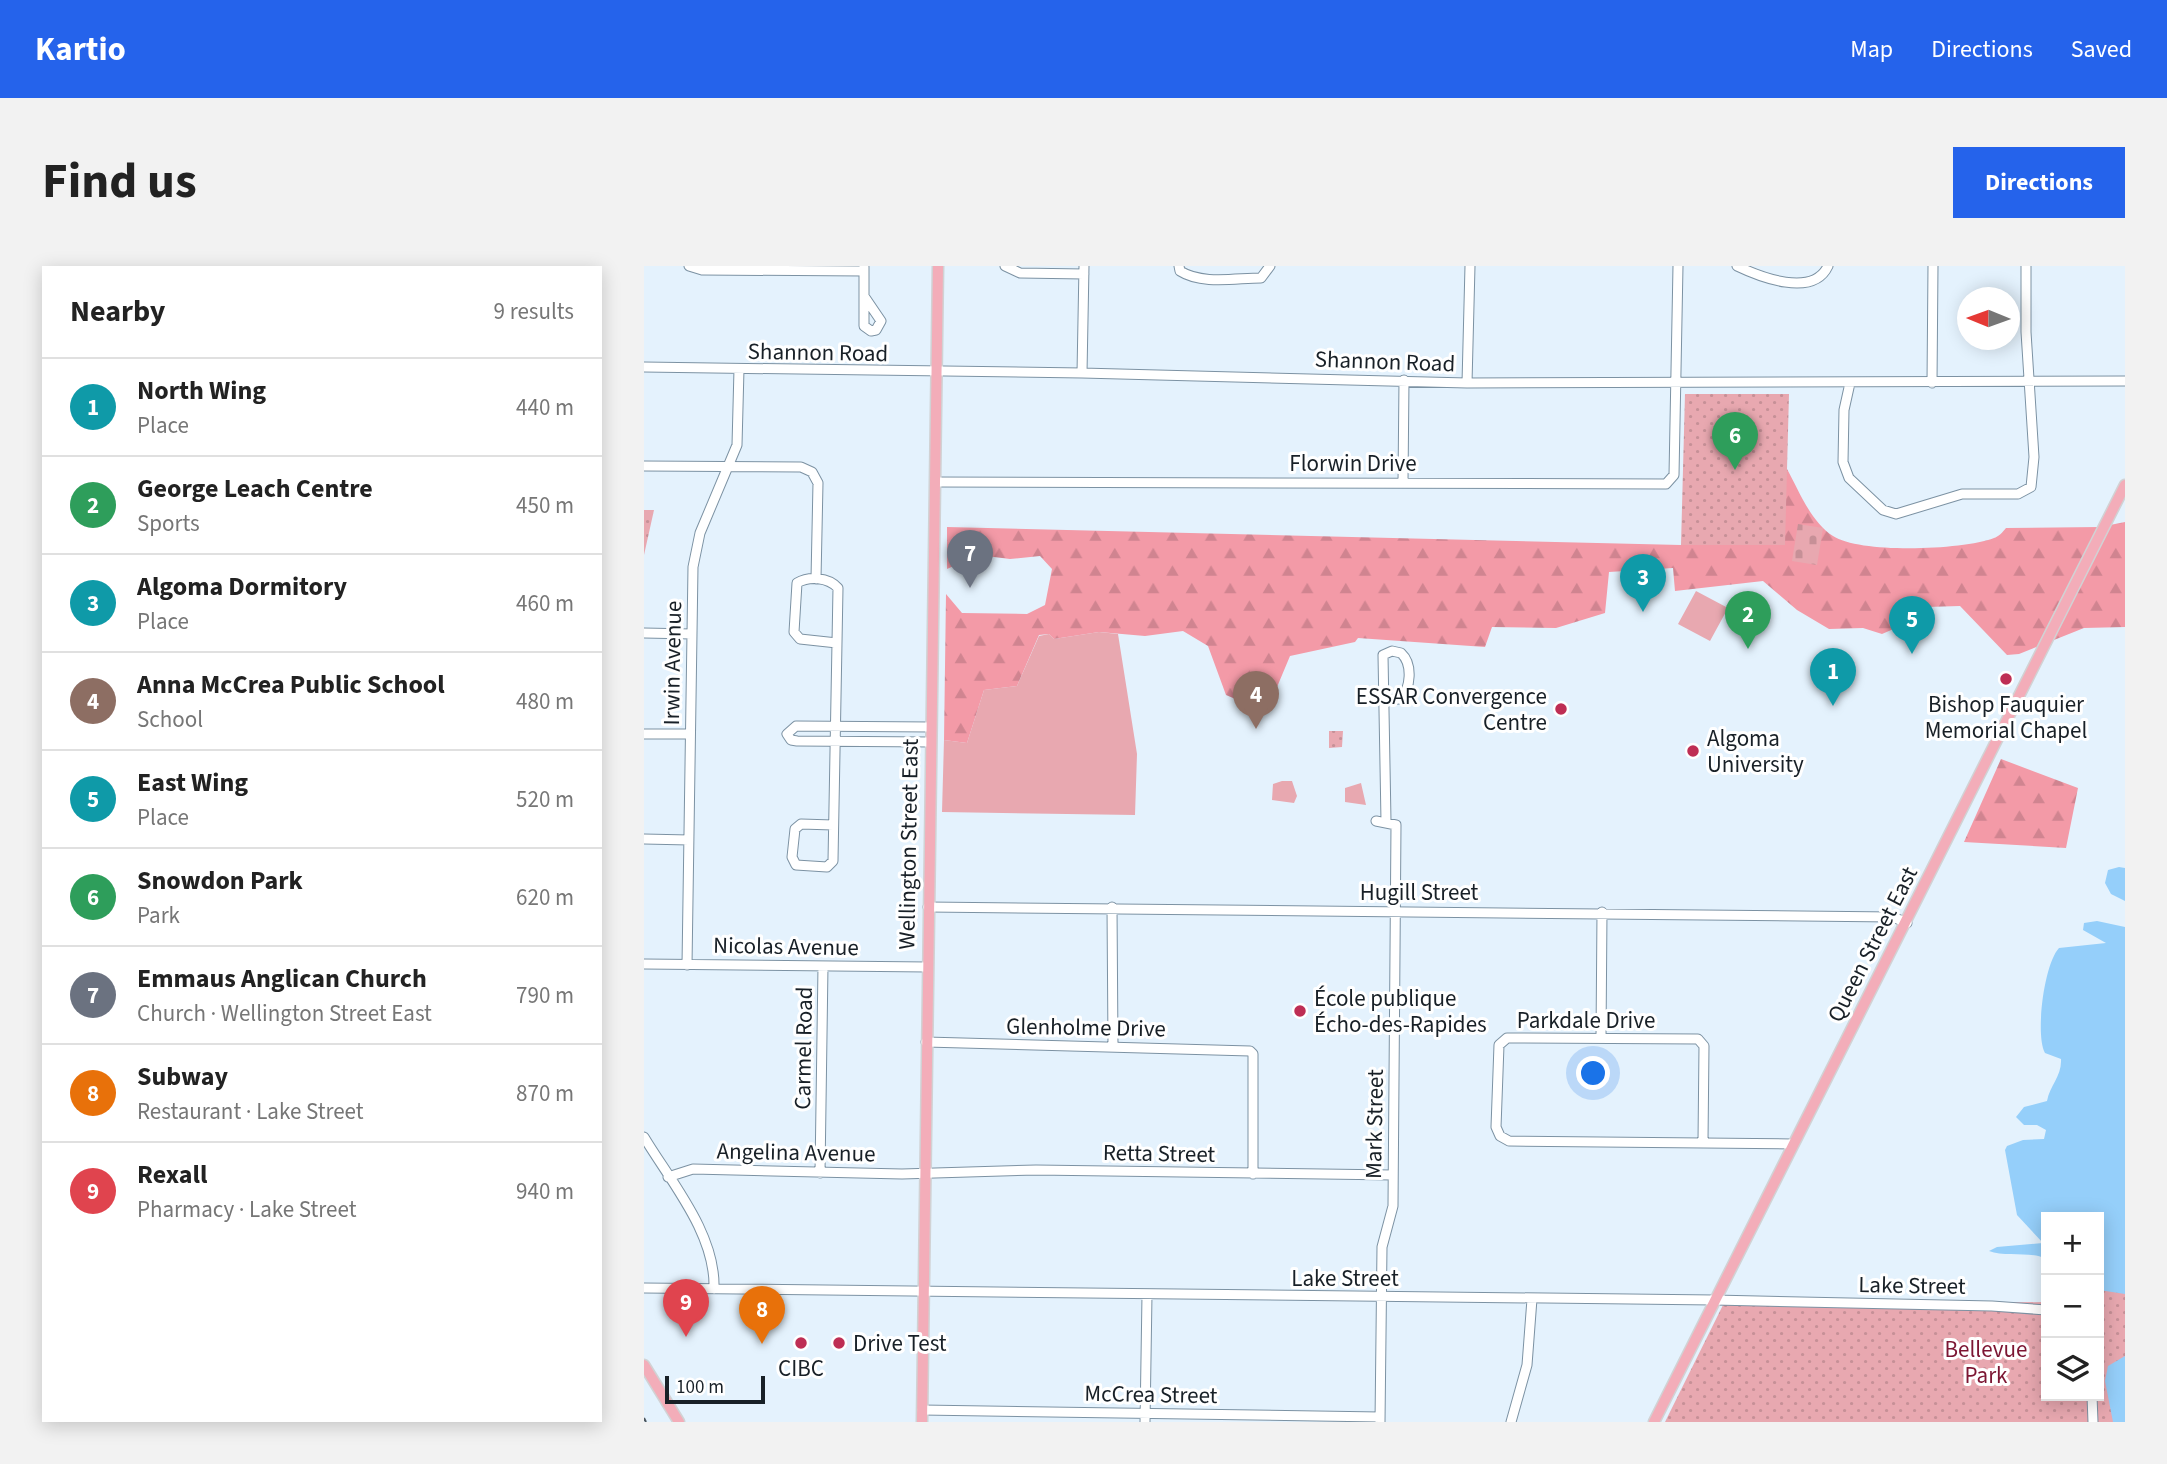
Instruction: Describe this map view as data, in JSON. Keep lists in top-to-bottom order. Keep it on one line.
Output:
{"streets":{"main road":["Wellington Street East","Queen Street East"],"street":["Shannon Road","Florwin Drive","Irwin Avenue","Hugill Street","Nicolas Avenue","Parkdale Drive","Glenholme Drive","Carmel Road","Mark Street","Angelina Avenue","Retta Street","Lake Street","McCrea Street"]},"crossings":[["Shannon Road","Florwin Drive"],["Shannon Road","Irwin Avenue"],["Shannon Road","Wellington Street East"],["Florwin Drive","Wellington Street East"],["Irwin Avenue","Nicolas Avenue"],["Wellington Street East","Hugill Street"],["Wellington Street East","Nicolas Avenue"],["Wellington Street East","Glenholme Drive"],["Wellington Street East","Angelina Avenue"],["Wellington Street East","Retta Street"],["Wellington Street East","Lake Street"],["Wellington Street East","McCrea Street"],["Hugill Street","Queen Street East"],["Hugill Street","Mark Street"],["Queen Street East","Parkdale Drive"],["Queen Street East","Lake Street"],["Nicolas Avenue","Carmel Road"],["Glenholme Drive","Retta Street"],["Carmel Road","Angelina Avenue"],["Mark Street","Retta Street"],["Mark Street","Lake Street"],["Mark Street","McCrea Street"],["Angelina Avenue","Retta Street"]],"parks":["Bellevue Park"],"places":["Bishop Fauquier Memorial Chapel","ESSAR Convergence Centre","Algoma University","École publique Écho-des-Rapides","CIBC","Drive Test"],"scale_bar":"100 m","north":"left","page":{"header":"Kartio","nav":["Map","Directions","Saved"],"title":"Find us","buttons":"Directions","heading":["Nearby","9 results"],"list":[{"mark":"1","name":"North Wing","note":"Place","value":"440 m"},{"mark":"2","name":"George Leach Centre","note":"Sports","value":"450 m"},{"mark":"3","name":"Algoma Dormitory","note":"Place","value":"460 m"},{"mark":"4","name":"Anna McCrea Public School","note":"School","value":"480 m"},{"mark":"5","name":"East Wing","note":"Place","value":"520 m"},{"mark":"6","name":"Snowdon Park","note":"Park","value":"620 m"},{"mark":"7","name":"Emmaus Anglican Church","note":"Church · Wellington Street East","value":"790 m"},{"mark":"8","name":"Subway","note":"Restaurant · Lake Street","value":"870 m"},{"mark":"9","name":"Rexall","note":"Pharmacy · Lake Street","value":"940 m"}],"pins":["6","7","3","2","5","1","4","9","8"],"map_buttons":["+","−"],"scale":"100 m"}}
